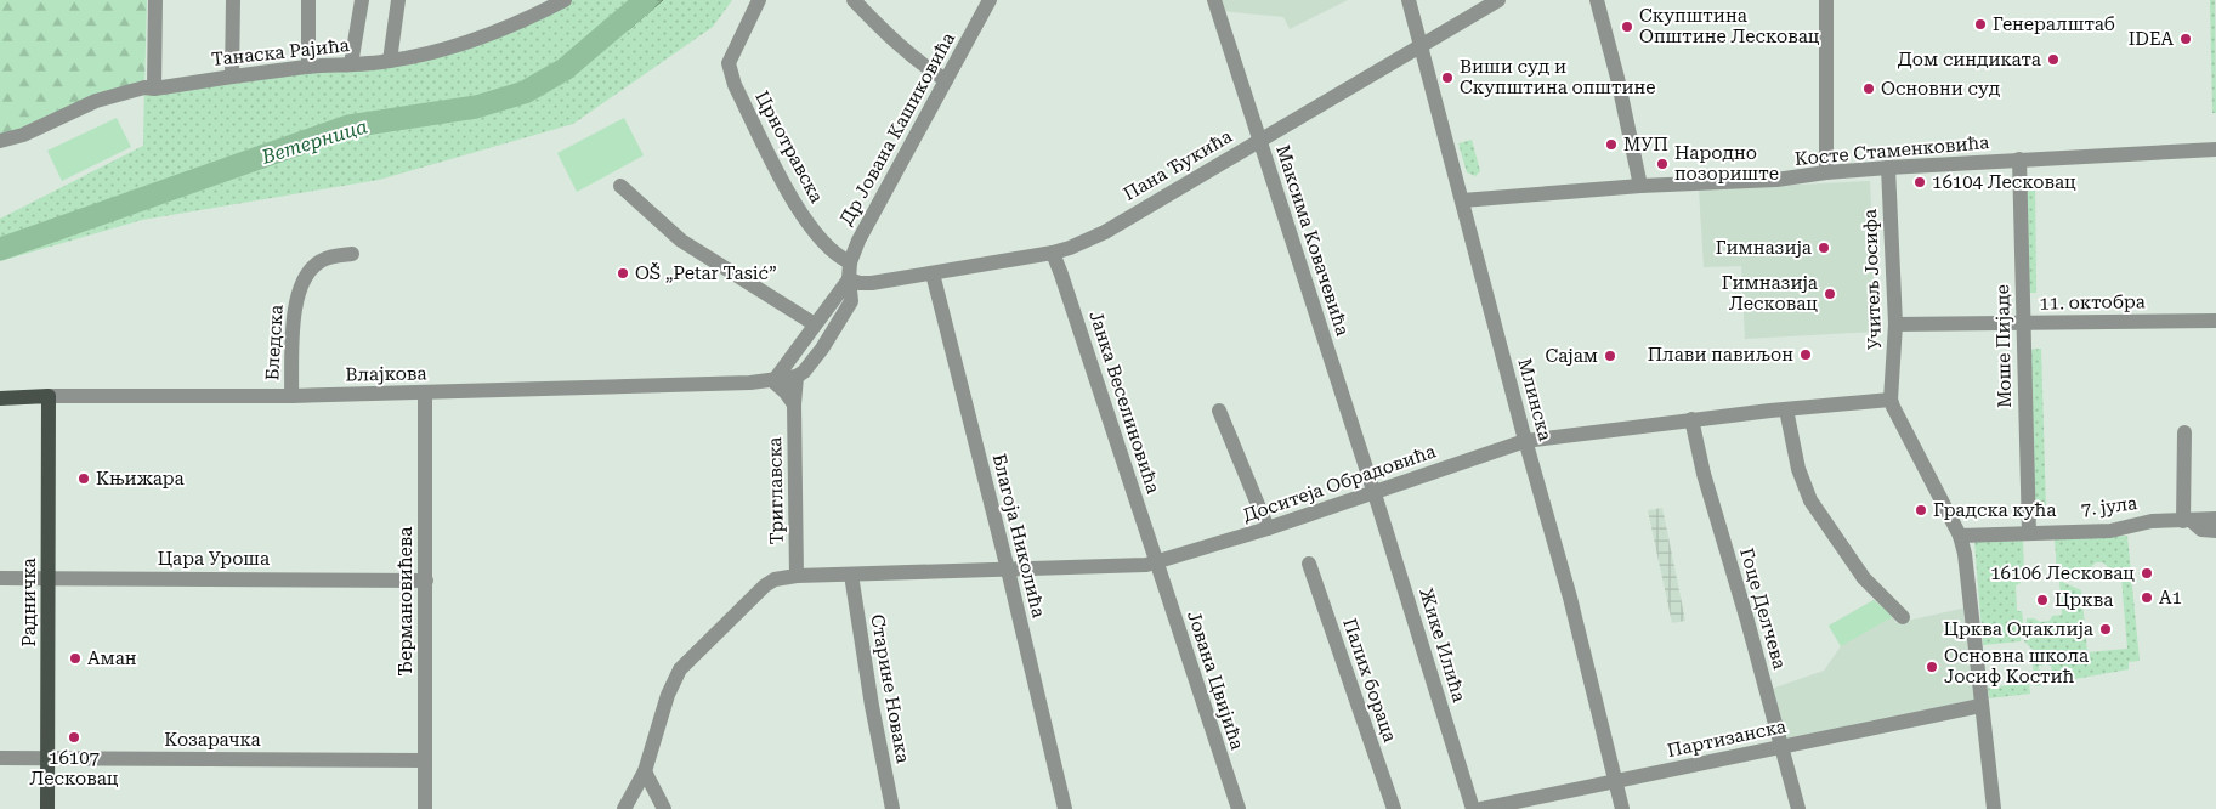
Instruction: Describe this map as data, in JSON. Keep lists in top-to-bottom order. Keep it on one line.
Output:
{"streets":{"main road":["Влајкова","Радничка"],"street":["Танаска Рајића","Др Јована Кашиковића","Црнотравска","Косте Стаменковића","Пана Ђукића","Максима Ковачевића","Учитељ Јосифа","11. октобра","Бледска","Моше Пијаде","Млинска","Јанка Веселиновића","Доситеја Обрадовића","Триглавска","7. јула","Благоја Николића","Цара Уроша","Ђермановићева","Гоце Делчева","Жике Илића","Јована Цвијића","Палих бораца","Старине Новака","Партизанска","Козарачка"]},"crossings":[["Др Јована Кашиковића","Црнотравска"],["Др Јована Кашиковића","Пана Ђукића"],["Др Јована Кашиковића","Влајкова"],["Др Јована Кашиковића","Триглавска"],["Косте Стаменковића","Учитељ Јосифа"],["Косте Стаменковића","Моше Пијаде"],["Косте Стаменковића","Млинска"],["Пана Ђукића","Максима Ковачевића"],["Пана Ђукића","Млинска"],["Пана Ђукића","Јанка Веселиновића"],["Пана Ђукића","Благоја Николића"],["Максима Ковачевића","Доситеја Обрадовића"],["Максима Ковачевића","Жике Илића"],["Учитељ Јосифа","11. октобра"],["Учитељ Јосифа","Доситеја Обрадовића"],["Учитељ Јосифа","7. јула"],["Учитељ Јосифа","Партизанска"],["11. октобра","Моше Пијаде"],["Бледска","Влајкова"],["Моше Пијаде","7. јула"],["Влајкова","Триглавска"],["Влајкова","Ђермановићева"],["Влајкова","Радничка"],["Млинска","Доситеја Обрадовића"],["Млинска","Партизанска"],["Јанка Веселиновића","Доситеја Обрадовића"],["Јанка Веселиновића","Јована Цвијића"],["Доситеја Обрадовића","Триглавска"],["Доситеја Обрадовића","Благоја Николића"],["Доситеја Обрадовића","Гоце Делчева"],["Доситеја Обрадовића","Жике Илића"],["Доситеја Обрадовића","Јована Цвијића"],["Доситеја Обрадовића","Старине Новака"],["Цара Уроша","Ђермановићева"],["Цара Уроша","Радничка"],["Ђермановићева","Козарачка"],["Радничка","Козарачка"],["Гоце Делчева","Партизанска"]],"water":["Ветерница"],"places":["Генералштаб","Скупштина Општине Лесковац","IDEA","Дом синдиката","Виши суд и Скупштина општине","Основни суд","МУП","Народно позориште","16104 Лесковац","Гимназија","OŠ „Petar Tasić”","Гимназија Лесковац","Плави павиљон","Сајам","Књижара","Градска кућа","16106 Лесковац","A1","Црква","Црква Оџаклија","Аман","Основна школа Јосиф Костић","16107 Лесковац"]}
